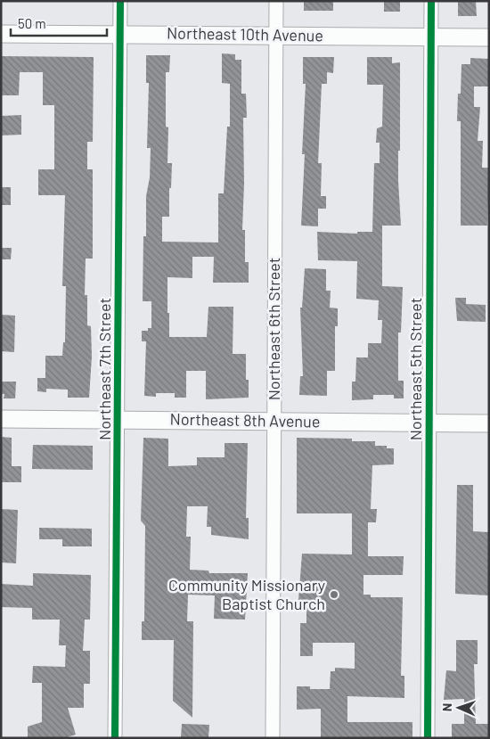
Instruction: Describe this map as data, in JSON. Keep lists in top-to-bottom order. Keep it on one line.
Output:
{"streets":{"street":["Northeast 10th Avenue","Northeast 6th Street","Northeast 7th Street","Northeast 5th Street","Northeast 8th Avenue"]},"crossings":[["Northeast 10th Avenue","Northeast 6th Street"],["Northeast 10th Avenue","Northeast 7th Street"],["Northeast 10th Avenue","Northeast 5th Street"],["Northeast 6th Street","Northeast 8th Avenue"],["Northeast 7th Street","Northeast 8th Avenue"],["Northeast 5th Street","Northeast 8th Avenue"]],"places":["Community Missionary Baptist Church"],"scale_bar":"50 m","north":"left"}
